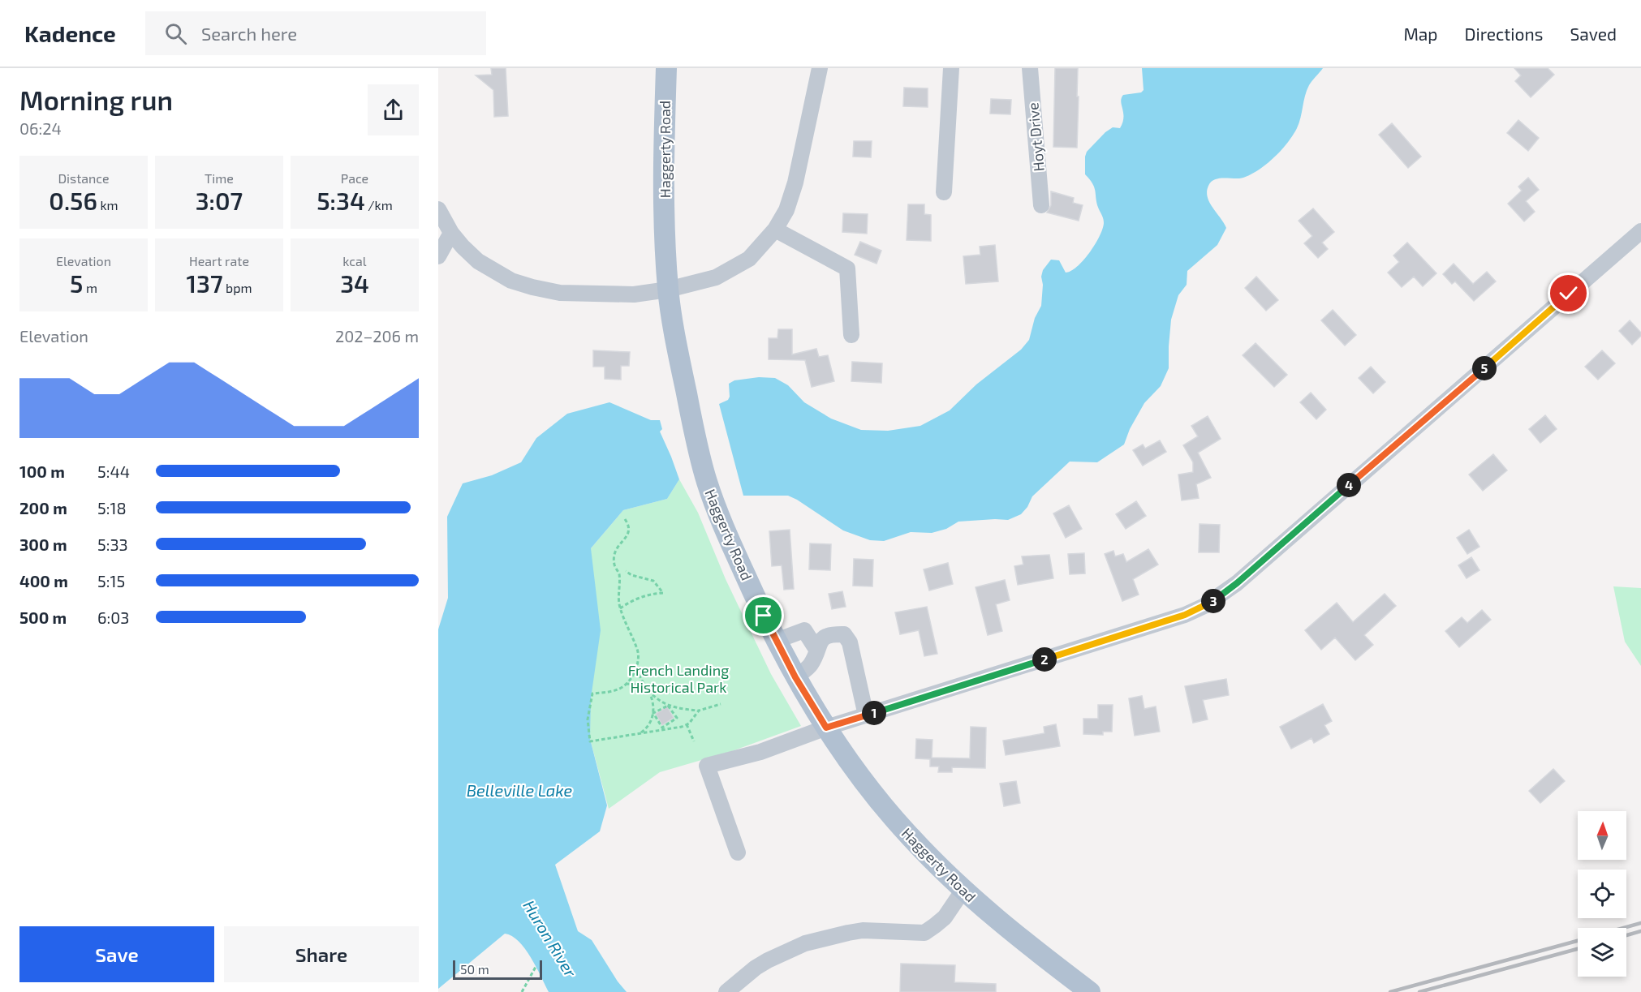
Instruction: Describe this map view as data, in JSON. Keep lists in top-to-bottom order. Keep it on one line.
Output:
{"streets":{"main road":["Haggerty Road"],"street":["Hoyt Drive"]},"water":["Belleville Lake","Huron River"],"parks":["French Landing Historical Park"],"scale_bar":"50 m","north":"top","page":{"header":"Kadence","search":"Search here","nav":["Map","Directions","Saved"],"heading":["Morning run","06:24"],"stats":[["Distance","0.56 km"],["Time","3:07"],["Pace","5:34 /km"],["Elevation","5 m"],["Heart rate","137 bpm"],["kcal","34"]],"chart":["Elevation","202–206 m"],"pins":["5","4","3","2","1"],"list":[{"name":"100 m","note":"5:44"},{"name":"200 m","note":"5:18"},{"name":"300 m","note":"5:33"},{"name":"400 m","note":"5:15"},{"name":"500 m","note":"6:03"}],"buttons":["Save","Share"],"scale":"50 m"}}
